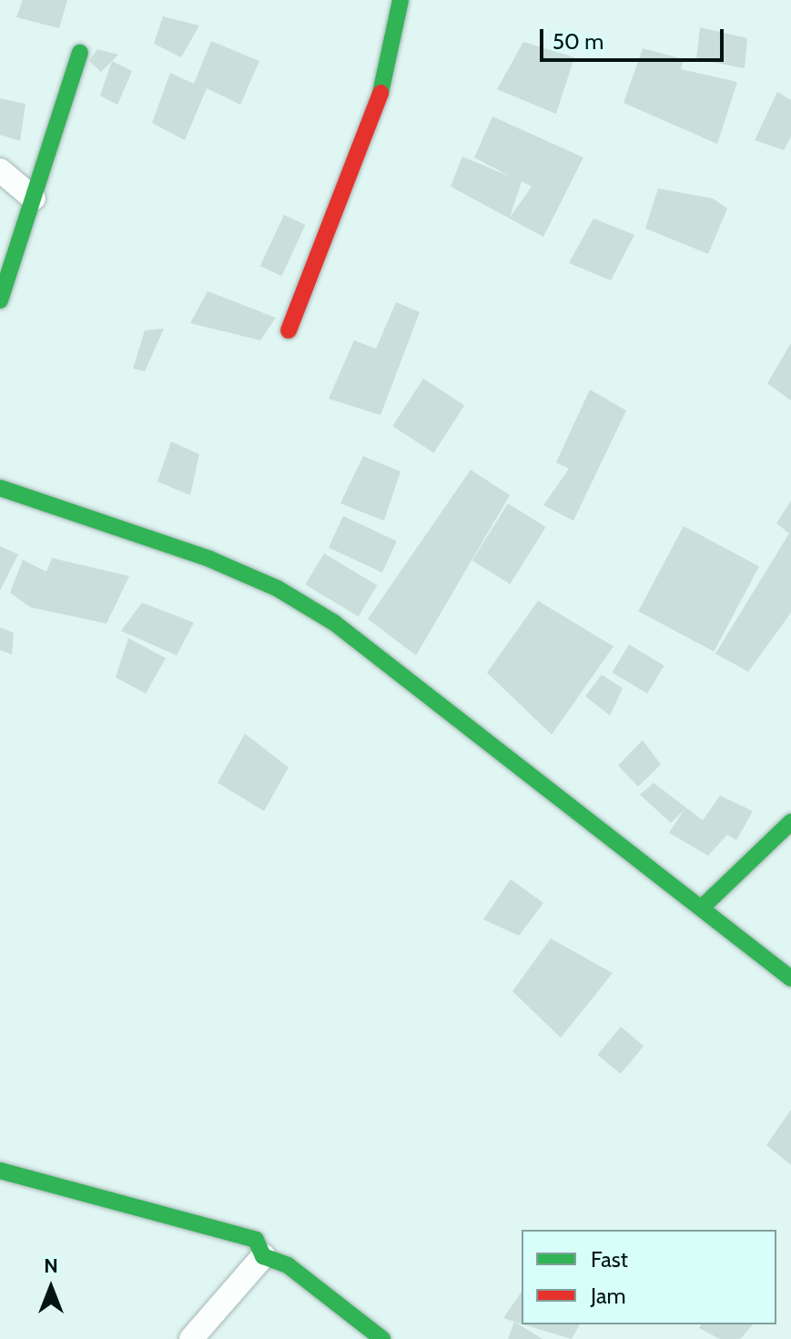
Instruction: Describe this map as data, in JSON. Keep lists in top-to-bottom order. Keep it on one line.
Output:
{"legend":["Fast","Jam"],"scale_bar":"50 m","north":"top"}
